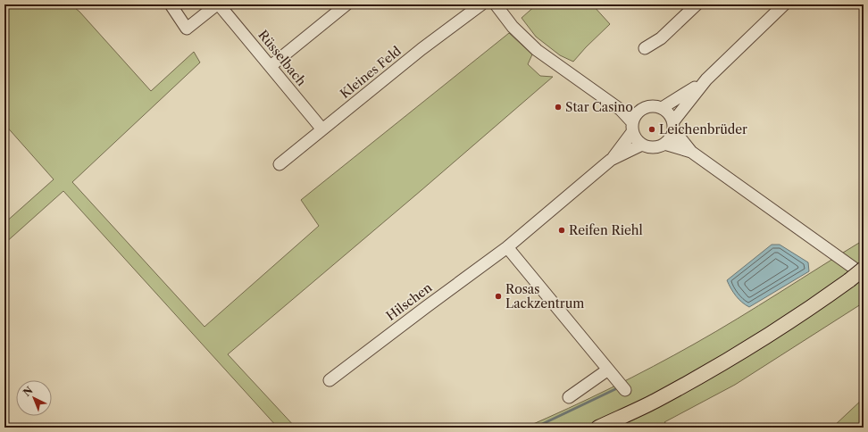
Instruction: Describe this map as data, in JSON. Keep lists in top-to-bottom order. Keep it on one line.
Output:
{"streets":{"street":["Rüsselbach","Kleines Feld","Hilschen"]},"crossings":[["Rüsselbach","Kleines Feld"]],"places":["Star Casino","Leichenbrüder","Reifen Riehl","Rosas Lackzentrum"],"north":"top left"}
